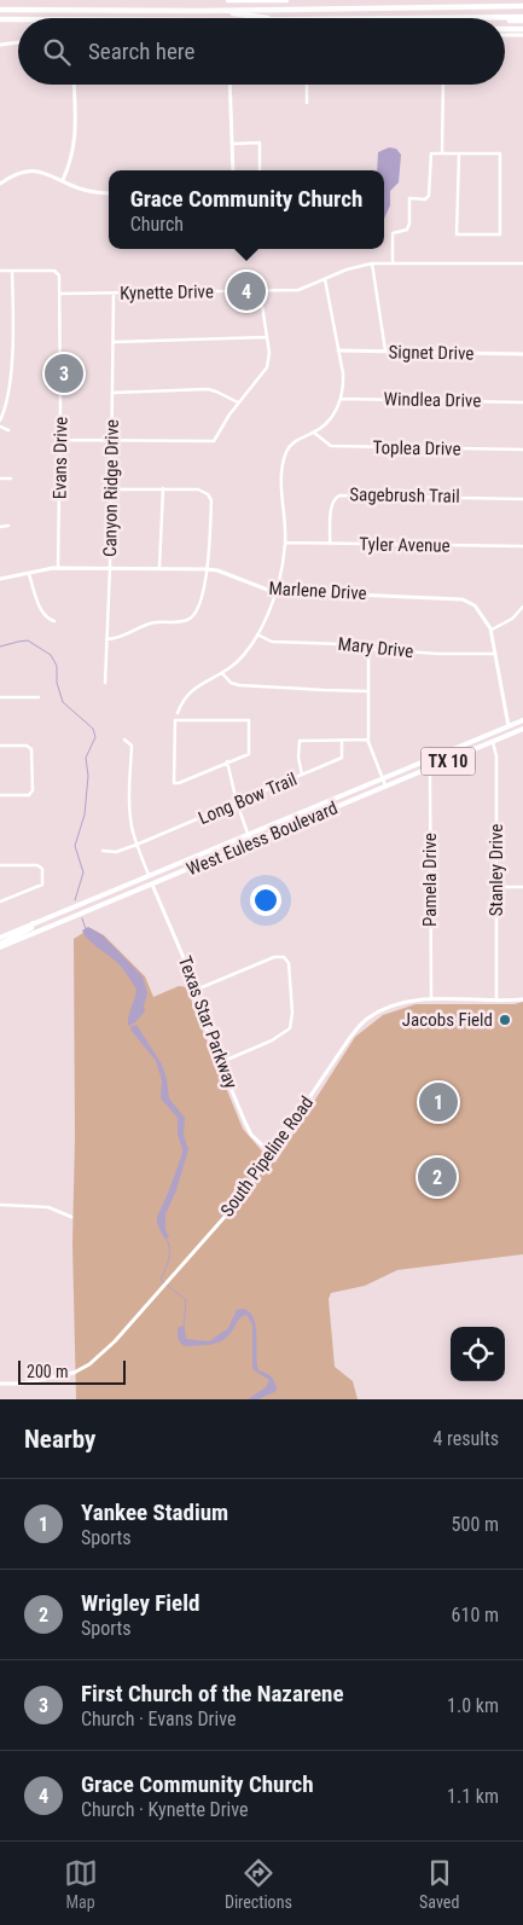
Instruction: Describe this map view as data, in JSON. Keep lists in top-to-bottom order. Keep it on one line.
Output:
{"streets":{"main road":["TX 10","West Euless Boulevard"],"street":["Kynette Drive","Signet Drive","Windlea Drive","Toplea Drive","Evans Drive","Canyon Ridge Drive","Sagebrush Trail","Tyler Avenue","Marlene Drive","Mary Drive","Long Bow Trail","Stanley Drive","Pamela Drive","Texas Star Parkway","South Pipeline Road"]},"crossings":[["Kynette Drive","Evans Drive"],["Kynette Drive","Canyon Ridge Drive"],["Evans Drive","Marlene Drive"],["Canyon Ridge Drive","Marlene Drive"],["Sagebrush Trail","Tyler Avenue"],["Marlene Drive","Mary Drive"],["Marlene Drive","West Euless Boulevard"],["West Euless Boulevard","Stanley Drive"],["West Euless Boulevard","Pamela Drive"],["West Euless Boulevard","Texas Star Parkway"],["Stanley Drive","South Pipeline Road"],["Pamela Drive","South Pipeline Road"],["Texas Star Parkway","South Pipeline Road"]],"places":["Jacobs Field"],"scale_bar":"200 m","page":{"search":"Search here","popup":["Grace Community Church","Church"],"pins":["4","3","1","2"],"scale":"200 m","heading":["Nearby","4 results"],"list":[{"mark":"1","name":"Yankee Stadium","note":"Sports","value":"500 m"},{"mark":"2","name":"Wrigley Field","note":"Sports","value":"610 m"},{"mark":"3","name":"First Church of the Nazarene","note":"Church · Evans Drive","value":"1.0 km"},{"mark":"4","name":"Grace Community Church","note":"Church · Kynette Drive","value":"1.1 km"}],"nav":["Map","Directions","Saved"]}}
